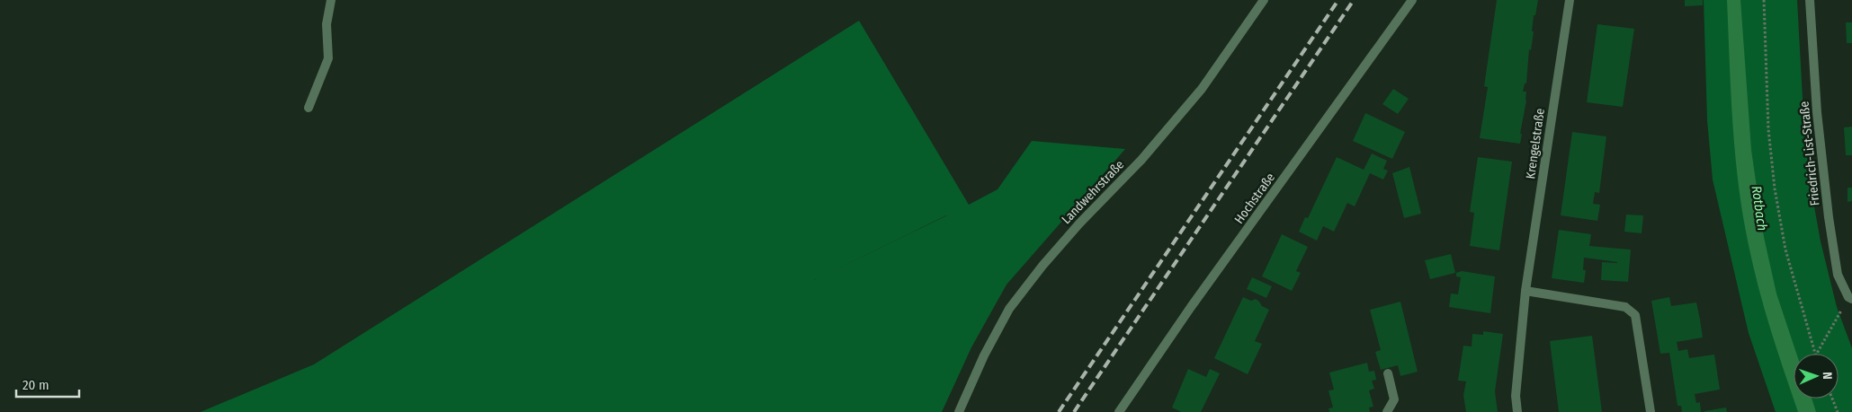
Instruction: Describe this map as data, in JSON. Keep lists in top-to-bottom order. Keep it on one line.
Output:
{"streets":{"street":["Krengelstraße","Friedrich-List-Straße","Landwehrstraße","Hochstraße"]},"water":["Rotbach"],"scale_bar":"20 m","north":"right"}
